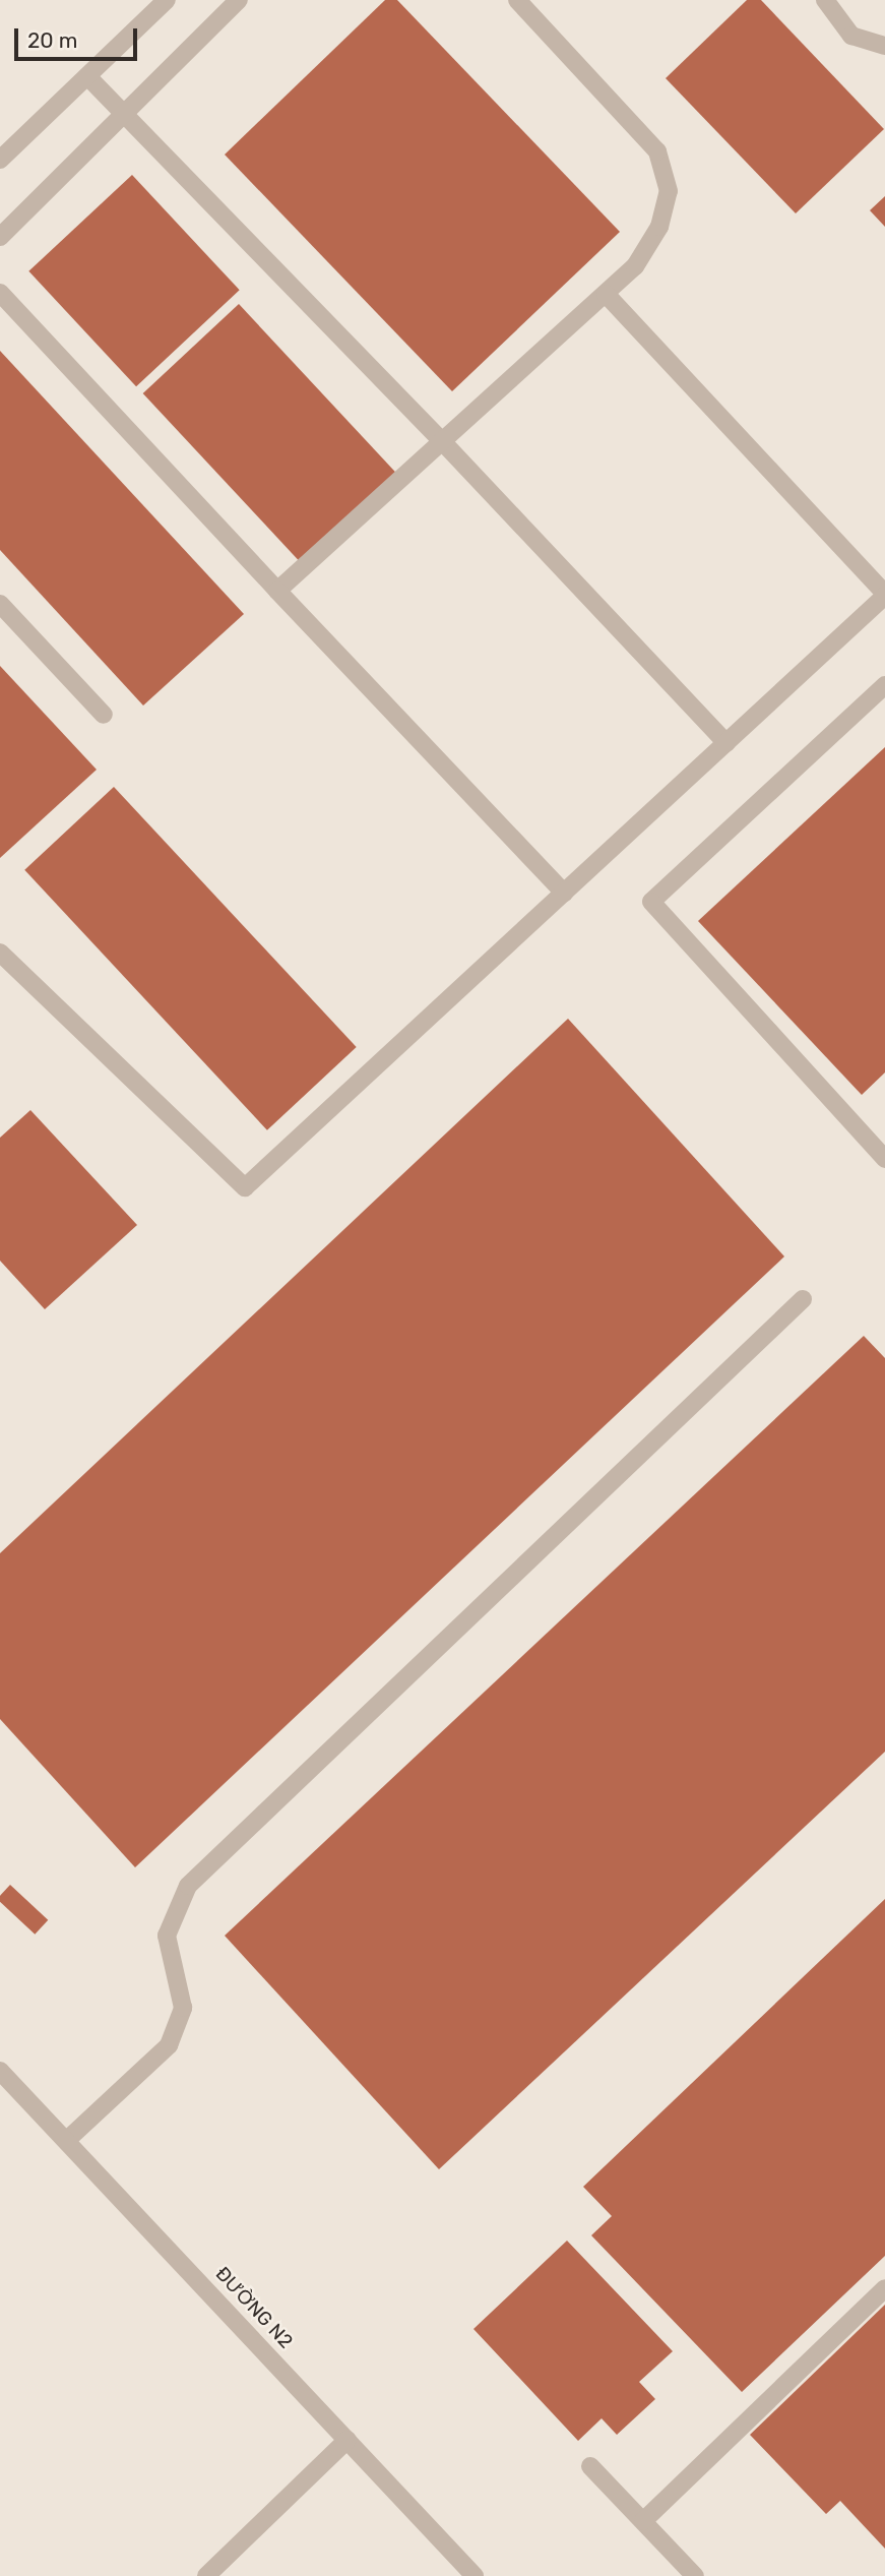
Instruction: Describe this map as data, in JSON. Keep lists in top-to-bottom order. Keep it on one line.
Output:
{"streets":{"street":["ĐƯỜNG N2"]},"scale_bar":"20 m"}
